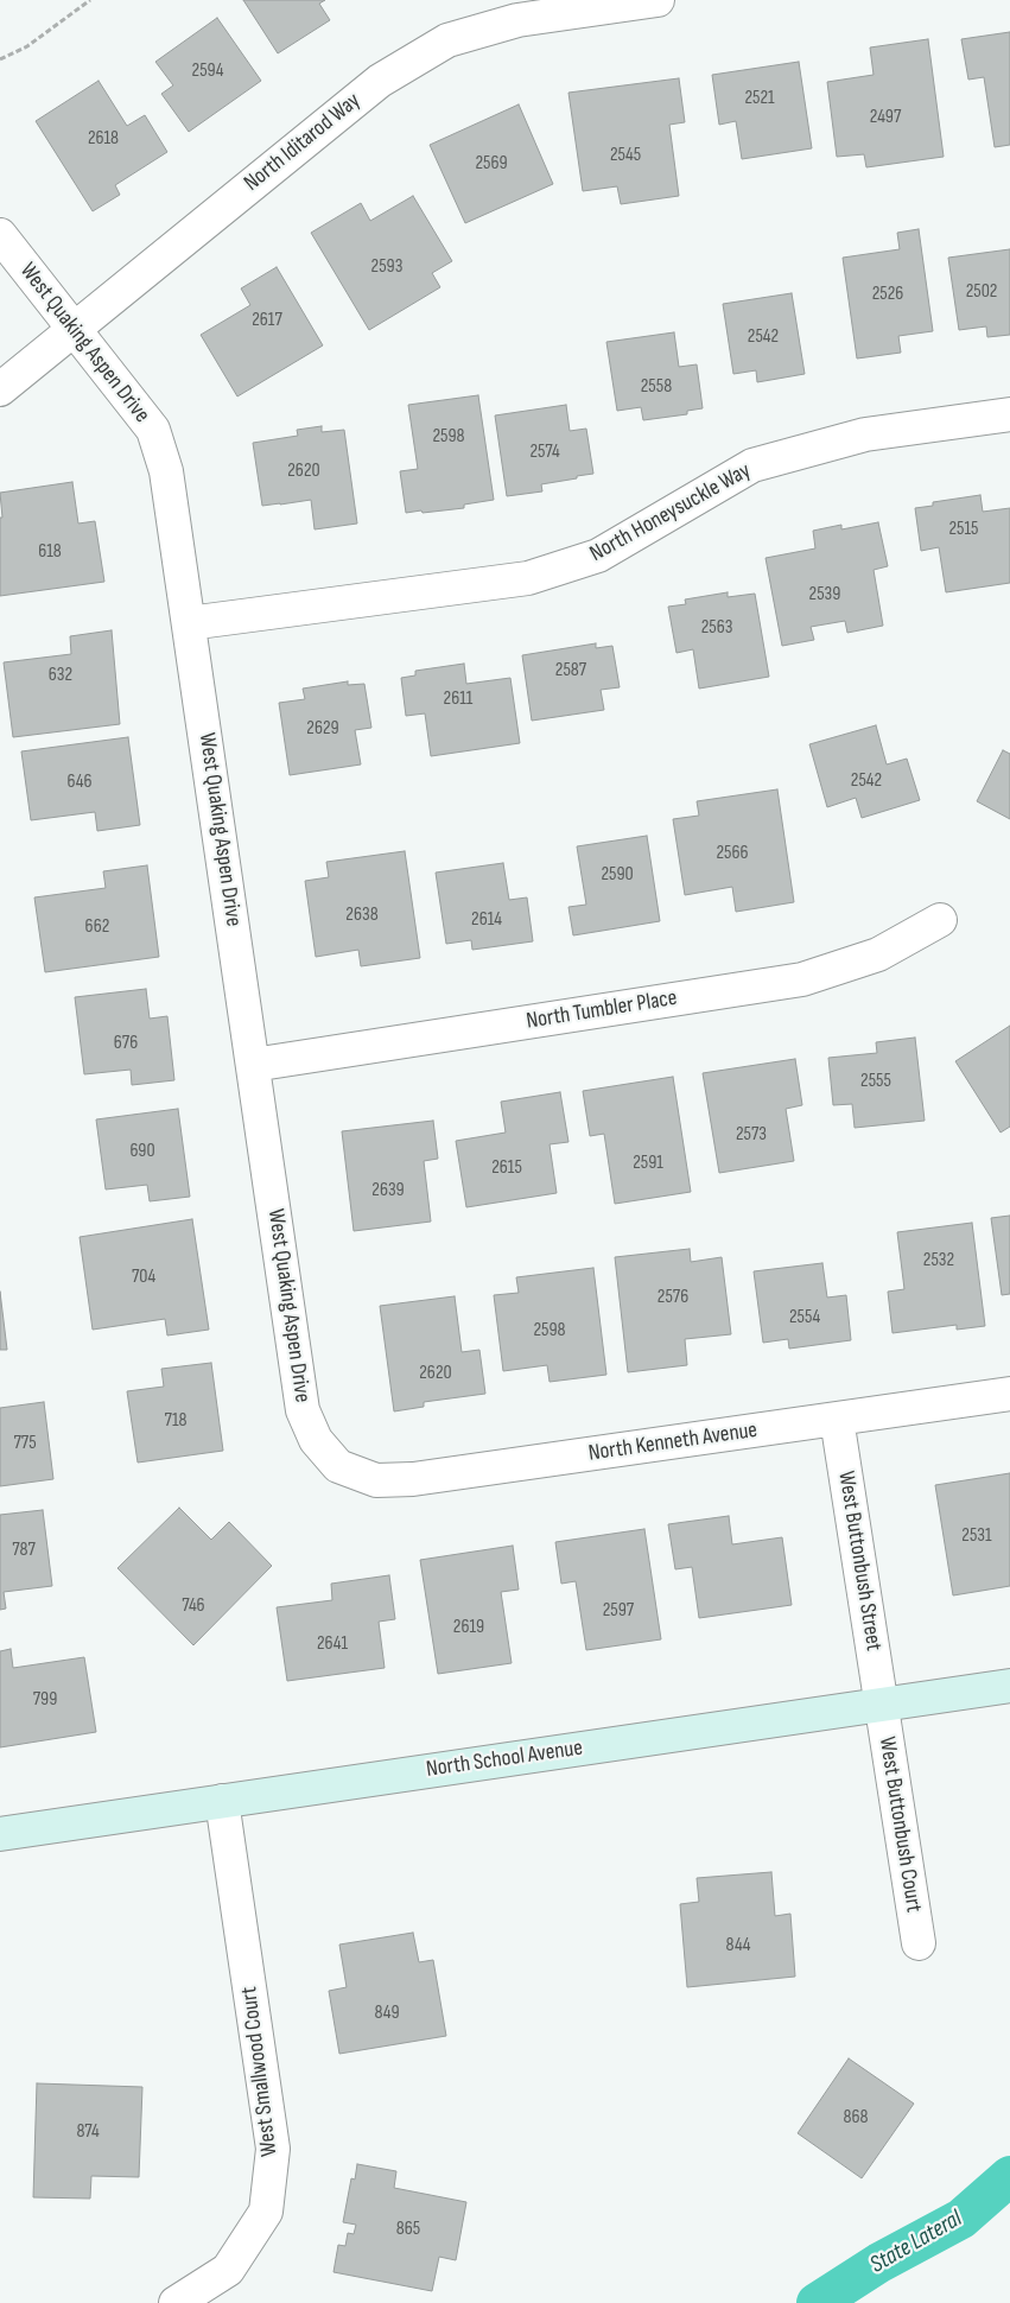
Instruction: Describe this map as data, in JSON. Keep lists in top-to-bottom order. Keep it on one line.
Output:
{"streets":{"street":["North Iditarod Way","West Quaking Aspen Drive","North Honeysuckle Way","North Tumbler Place","North Kenneth Avenue","West Buttonbush Street","North School Avenue","West Buttonbush Court","West Smallwood Court"]},"crossings":[["North Iditarod Way","West Quaking Aspen Drive"],["West Quaking Aspen Drive","North Honeysuckle Way"],["West Quaking Aspen Drive","North Tumbler Place"],["West Quaking Aspen Drive","North Kenneth Avenue"],["North Kenneth Avenue","West Buttonbush Street"],["West Buttonbush Street","North School Avenue"],["West Buttonbush Street","West Buttonbush Court"],["North School Avenue","West Buttonbush Court"],["North School Avenue","West Smallwood Court"]],"water":["State Lateral"],"house_numbers":["2594","2521","2497","2618","2545","2569","2593","2502","2526","2617","2542","2558","2598","2574","2620","2515","618","2539","2563","2587","632","2611","2629","2542","646","2566","2590","2638","2614","662","676","2555","2573","690","2591","2615","2639","2532","704","2576","2554","2598","2620","718","775","2531","787","746","2597","2619","2641","799","844","849","868","874","865"]}
